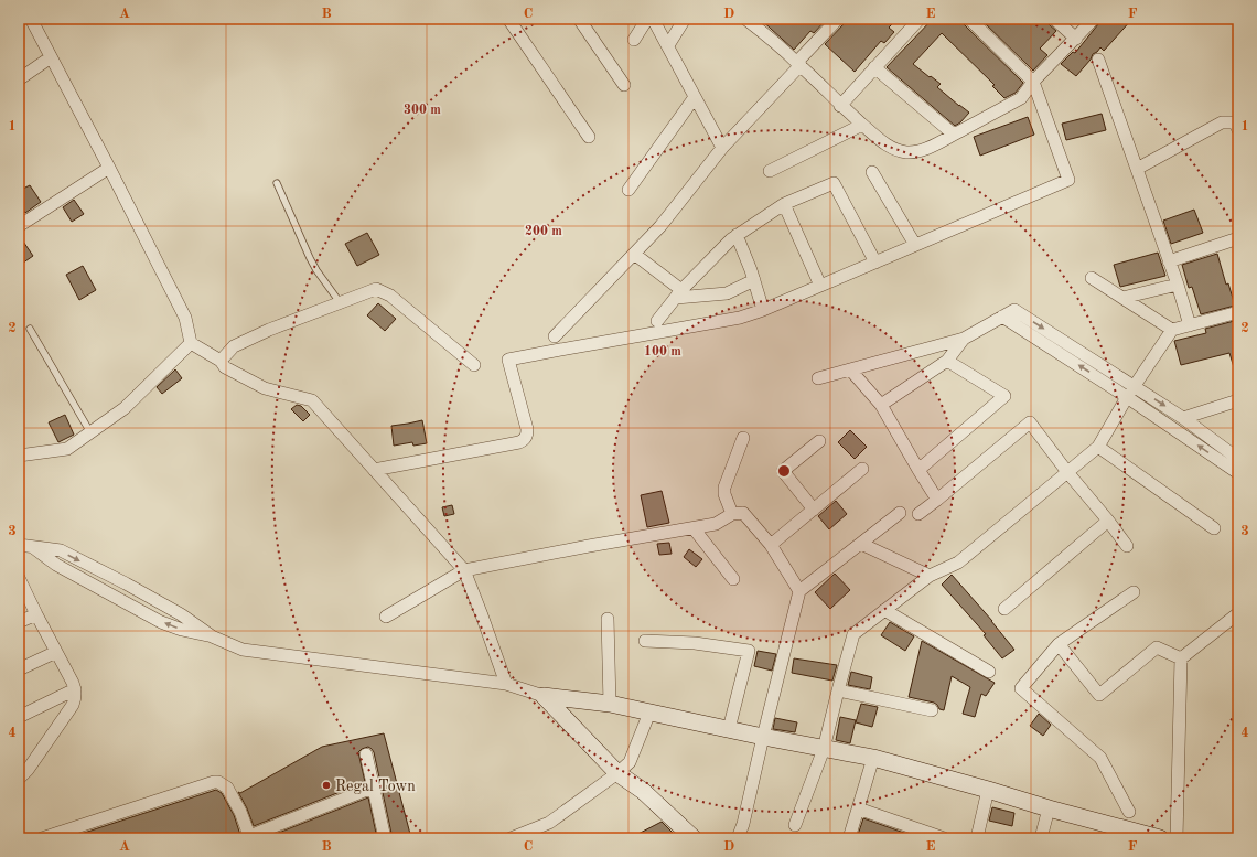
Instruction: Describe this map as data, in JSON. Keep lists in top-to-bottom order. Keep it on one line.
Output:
{"places":["Regal Town"],"grid":{"columns":["A","B","C","D","E","F"],"rows":["1","2","3","4"]},"rings":["300 m","200 m","100 m"]}
